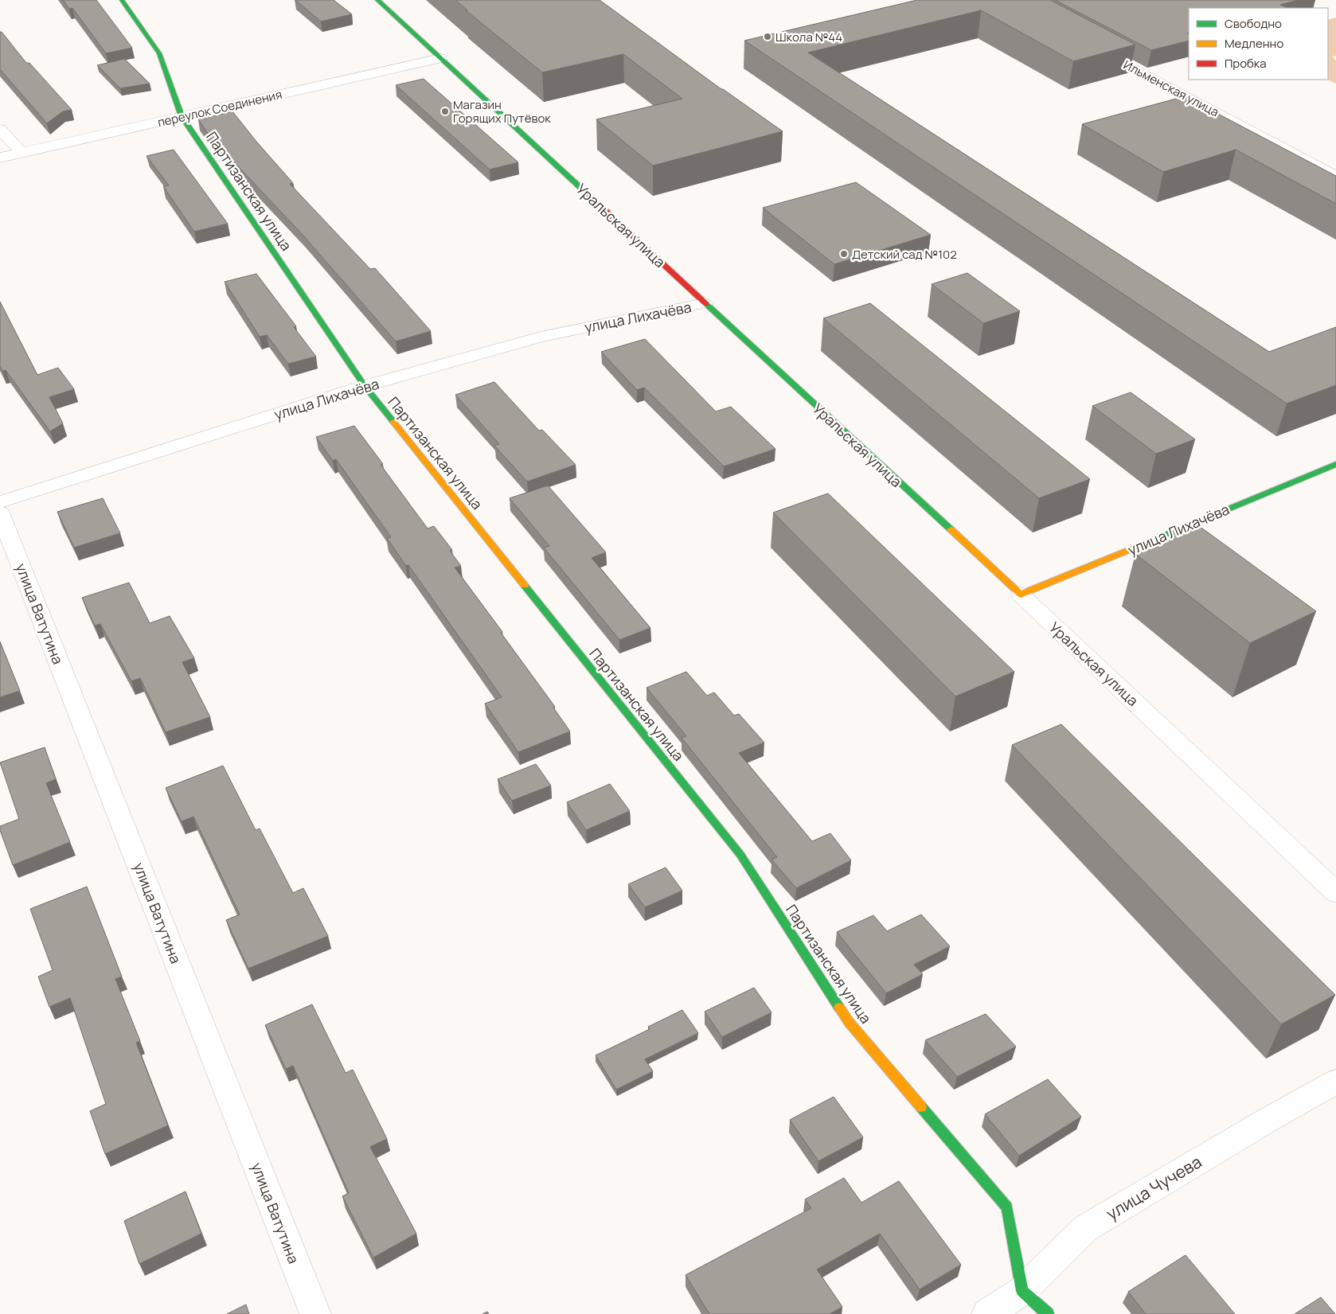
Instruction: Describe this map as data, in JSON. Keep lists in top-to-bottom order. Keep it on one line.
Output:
{"streets":{"street":["Ильменская улица","переулок Соединения","Партизанская улица","Уральская улица","улица Лихачёва","улица Ватутина","улица Чучева"]},"crossings":[["переулок Соединения","Партизанская улица"],["переулок Соединения","Уральская улица"],["Партизанская улица","улица Лихачёва"],["Партизанская улица","улица Чучева"],["Уральская улица","улица Лихачёва"]],"places":["Школа №44","Магазин Горящих Путёвок","Детский сад №102"],"legend":["Свободно","Медленно","Пробка"]}
